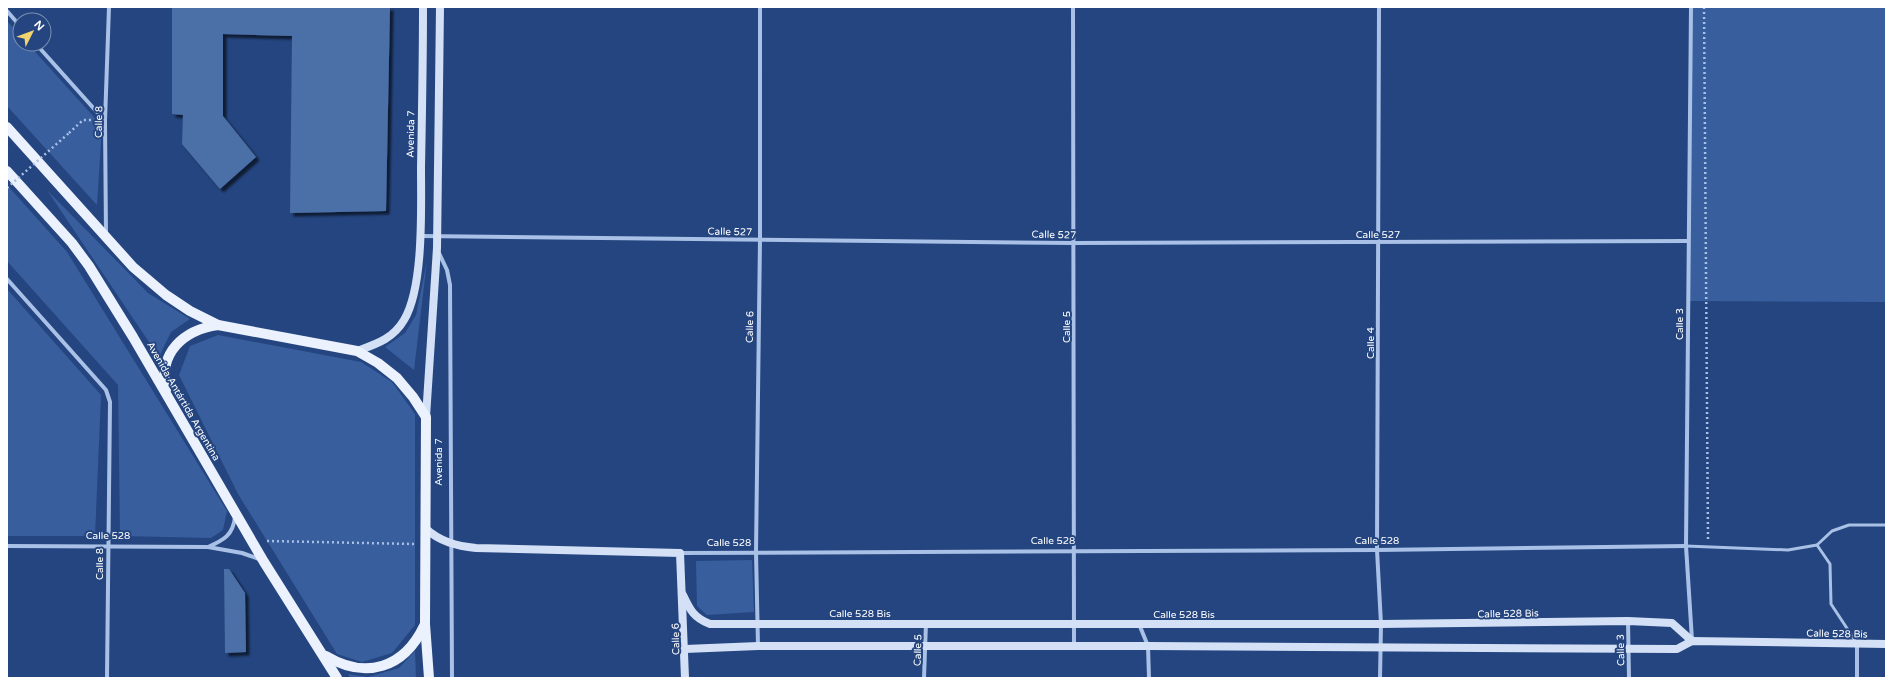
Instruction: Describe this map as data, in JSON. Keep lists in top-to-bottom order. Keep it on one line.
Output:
{"streets":{"main road":["Avenida 7","Avenida Antártida Argentina"],"street":["Calle 8","Calle 527","Calle 3","Calle 6","Calle 5","Calle 4","Calle 528","Calle 528 Bis"]},"crossings":[["Calle 8","Calle 528"],["Avenida 7","Calle 527"],["Avenida 7","Calle 528"],["Calle 527","Calle 3"],["Calle 527","Calle 6"],["Calle 527","Calle 5"],["Calle 527","Calle 4"],["Calle 3","Calle 528"],["Calle 3","Calle 528 Bis"],["Calle 6","Calle 528"],["Calle 6","Calle 528 Bis"],["Calle 5","Calle 528"],["Calle 5","Calle 528 Bis"],["Calle 4","Calle 528"],["Calle 4","Calle 528 Bis"],["Avenida Antártida Argentina","Calle 528"]],"north":"top right"}
